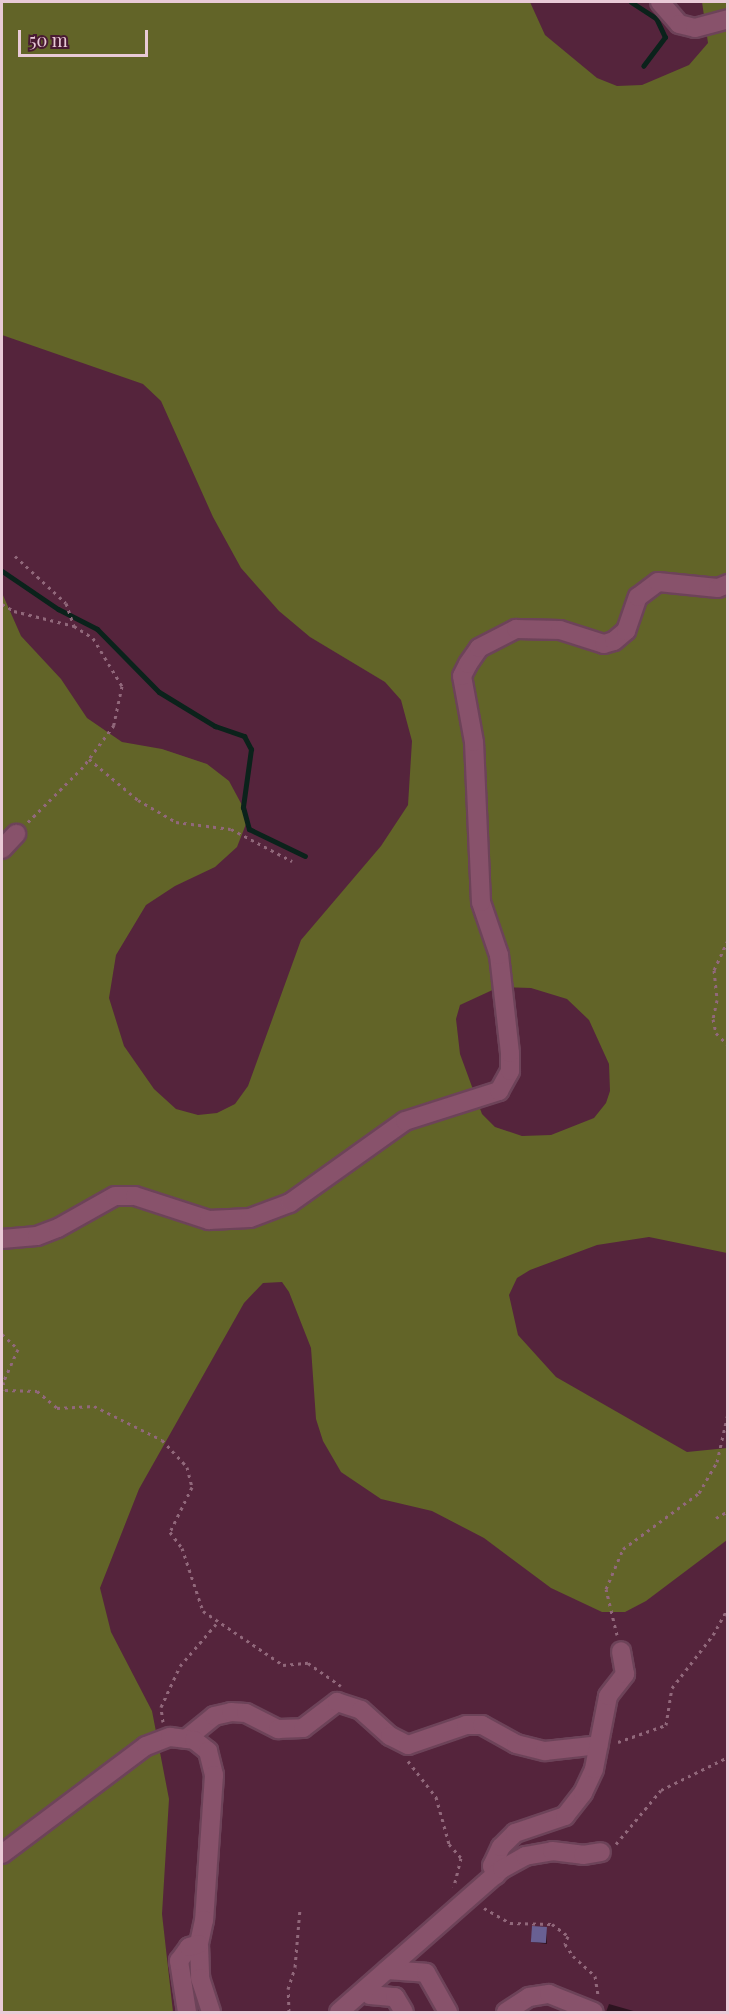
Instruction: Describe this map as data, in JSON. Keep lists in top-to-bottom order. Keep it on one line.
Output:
{"scale_bar":"50 m"}
